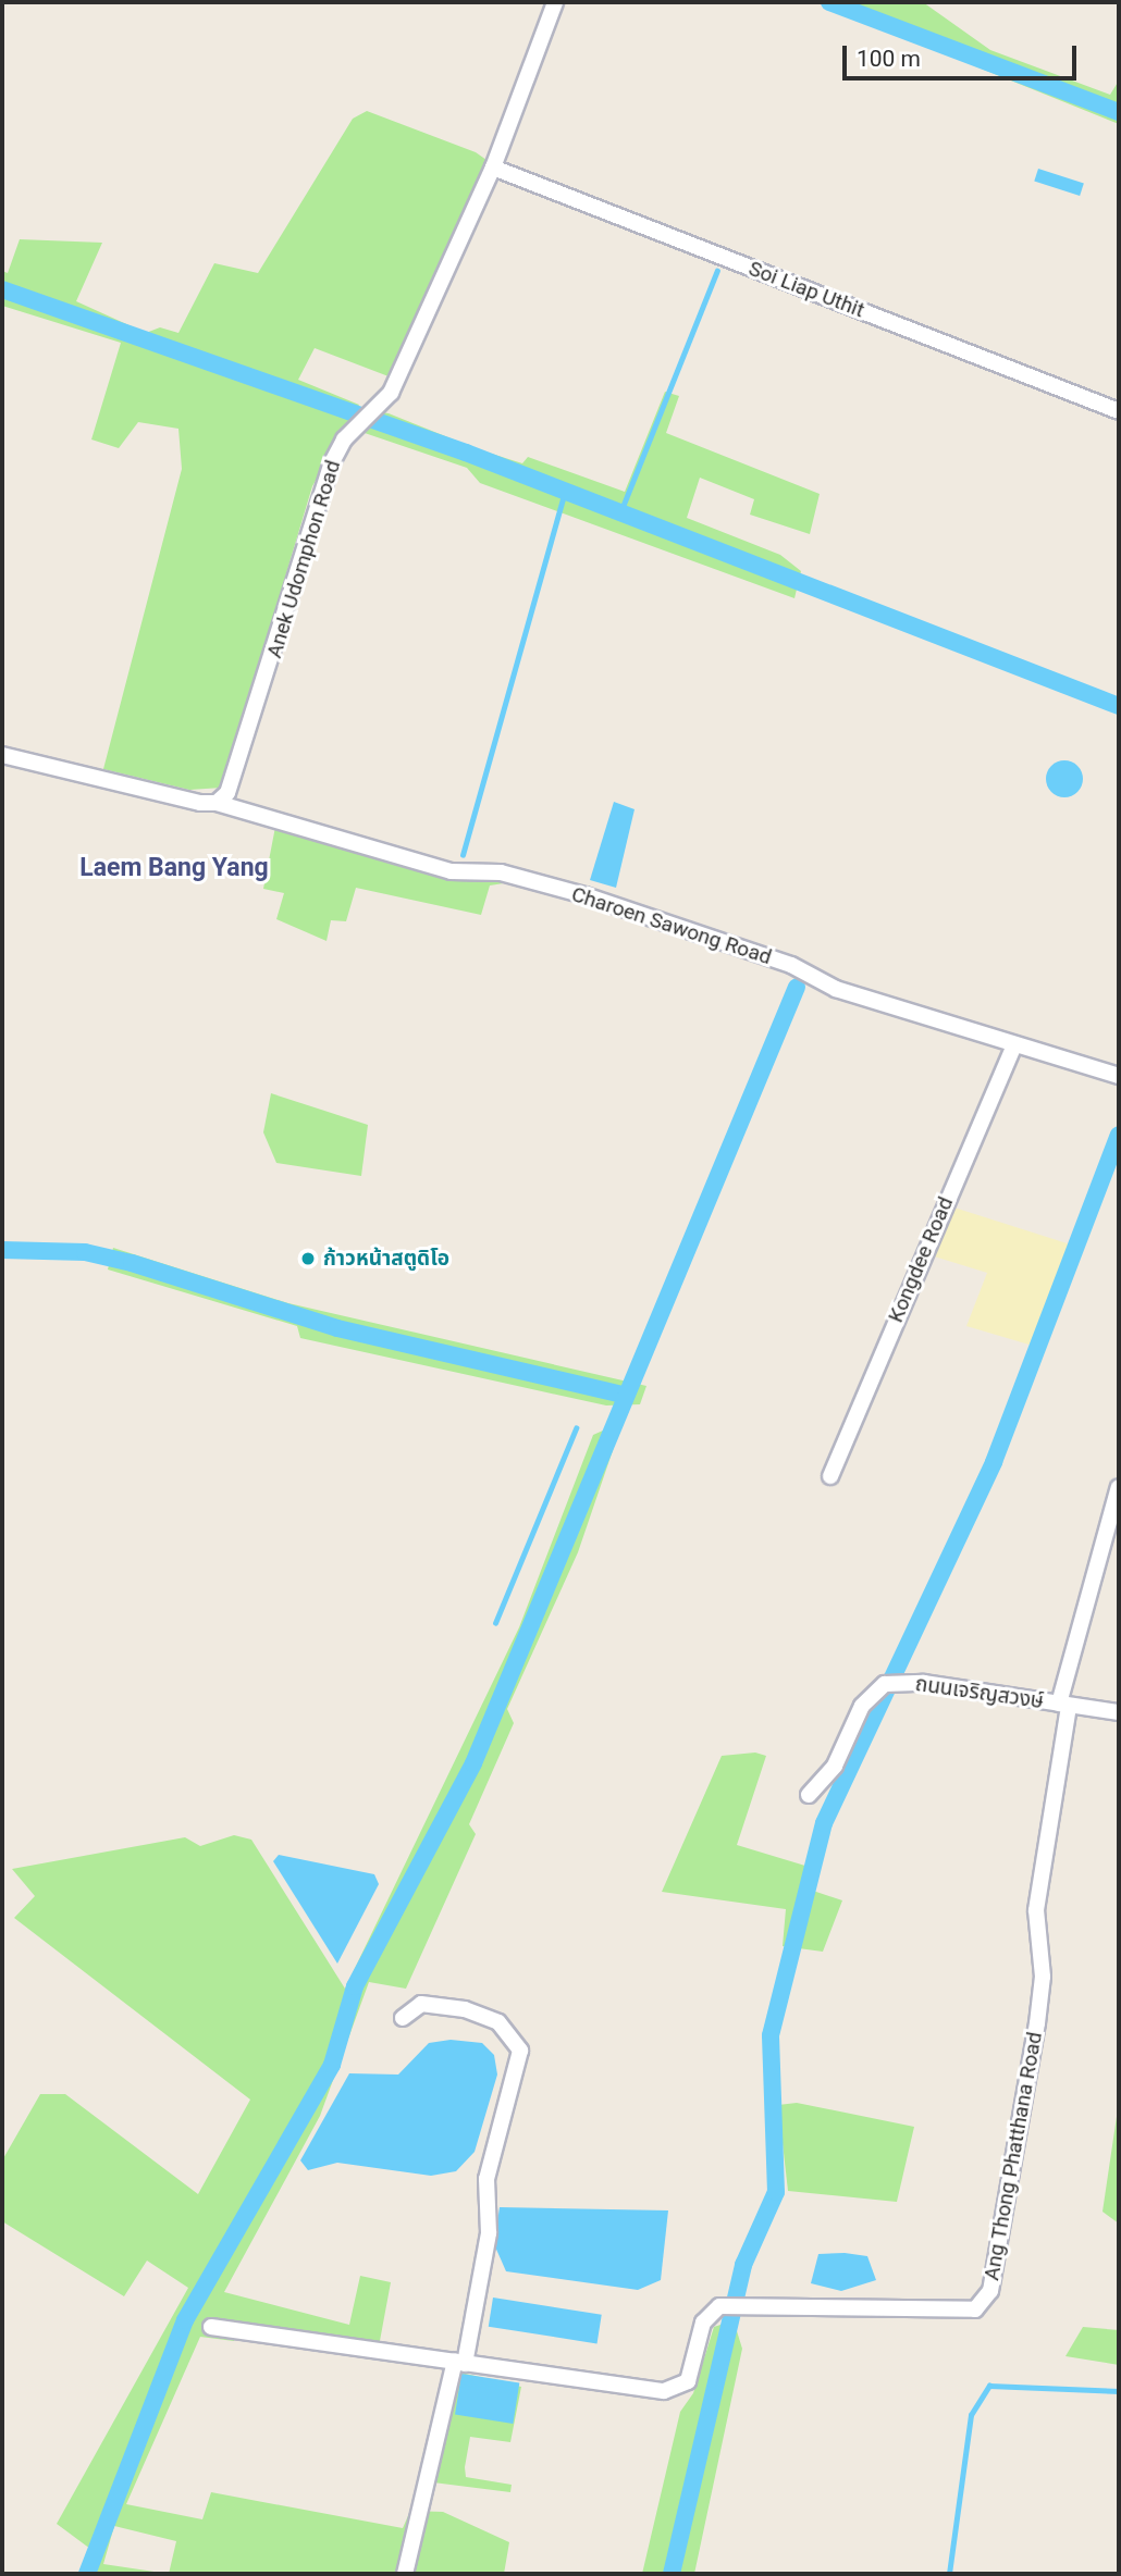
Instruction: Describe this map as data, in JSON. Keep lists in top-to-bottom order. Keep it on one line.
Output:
{"streets":{"street":["Soi Liap Uthit","Anek Udomphon Road","Charoen Sawong Road","Kongdee Road","ถนนเจริญสวงษ์","Ang Thong Phatthana Road"]},"crossings":[["Soi Liap Uthit","Anek Udomphon Road"],["Anek Udomphon Road","Charoen Sawong Road"],["Charoen Sawong Road","Kongdee Road"],["ถนนเจริญสวงษ์","Ang Thong Phatthana Road"]],"districts":["Laem Bang Yang"],"places":["ก้าวหน้าสตูดิโอ"],"scale_bar":"100 m"}
